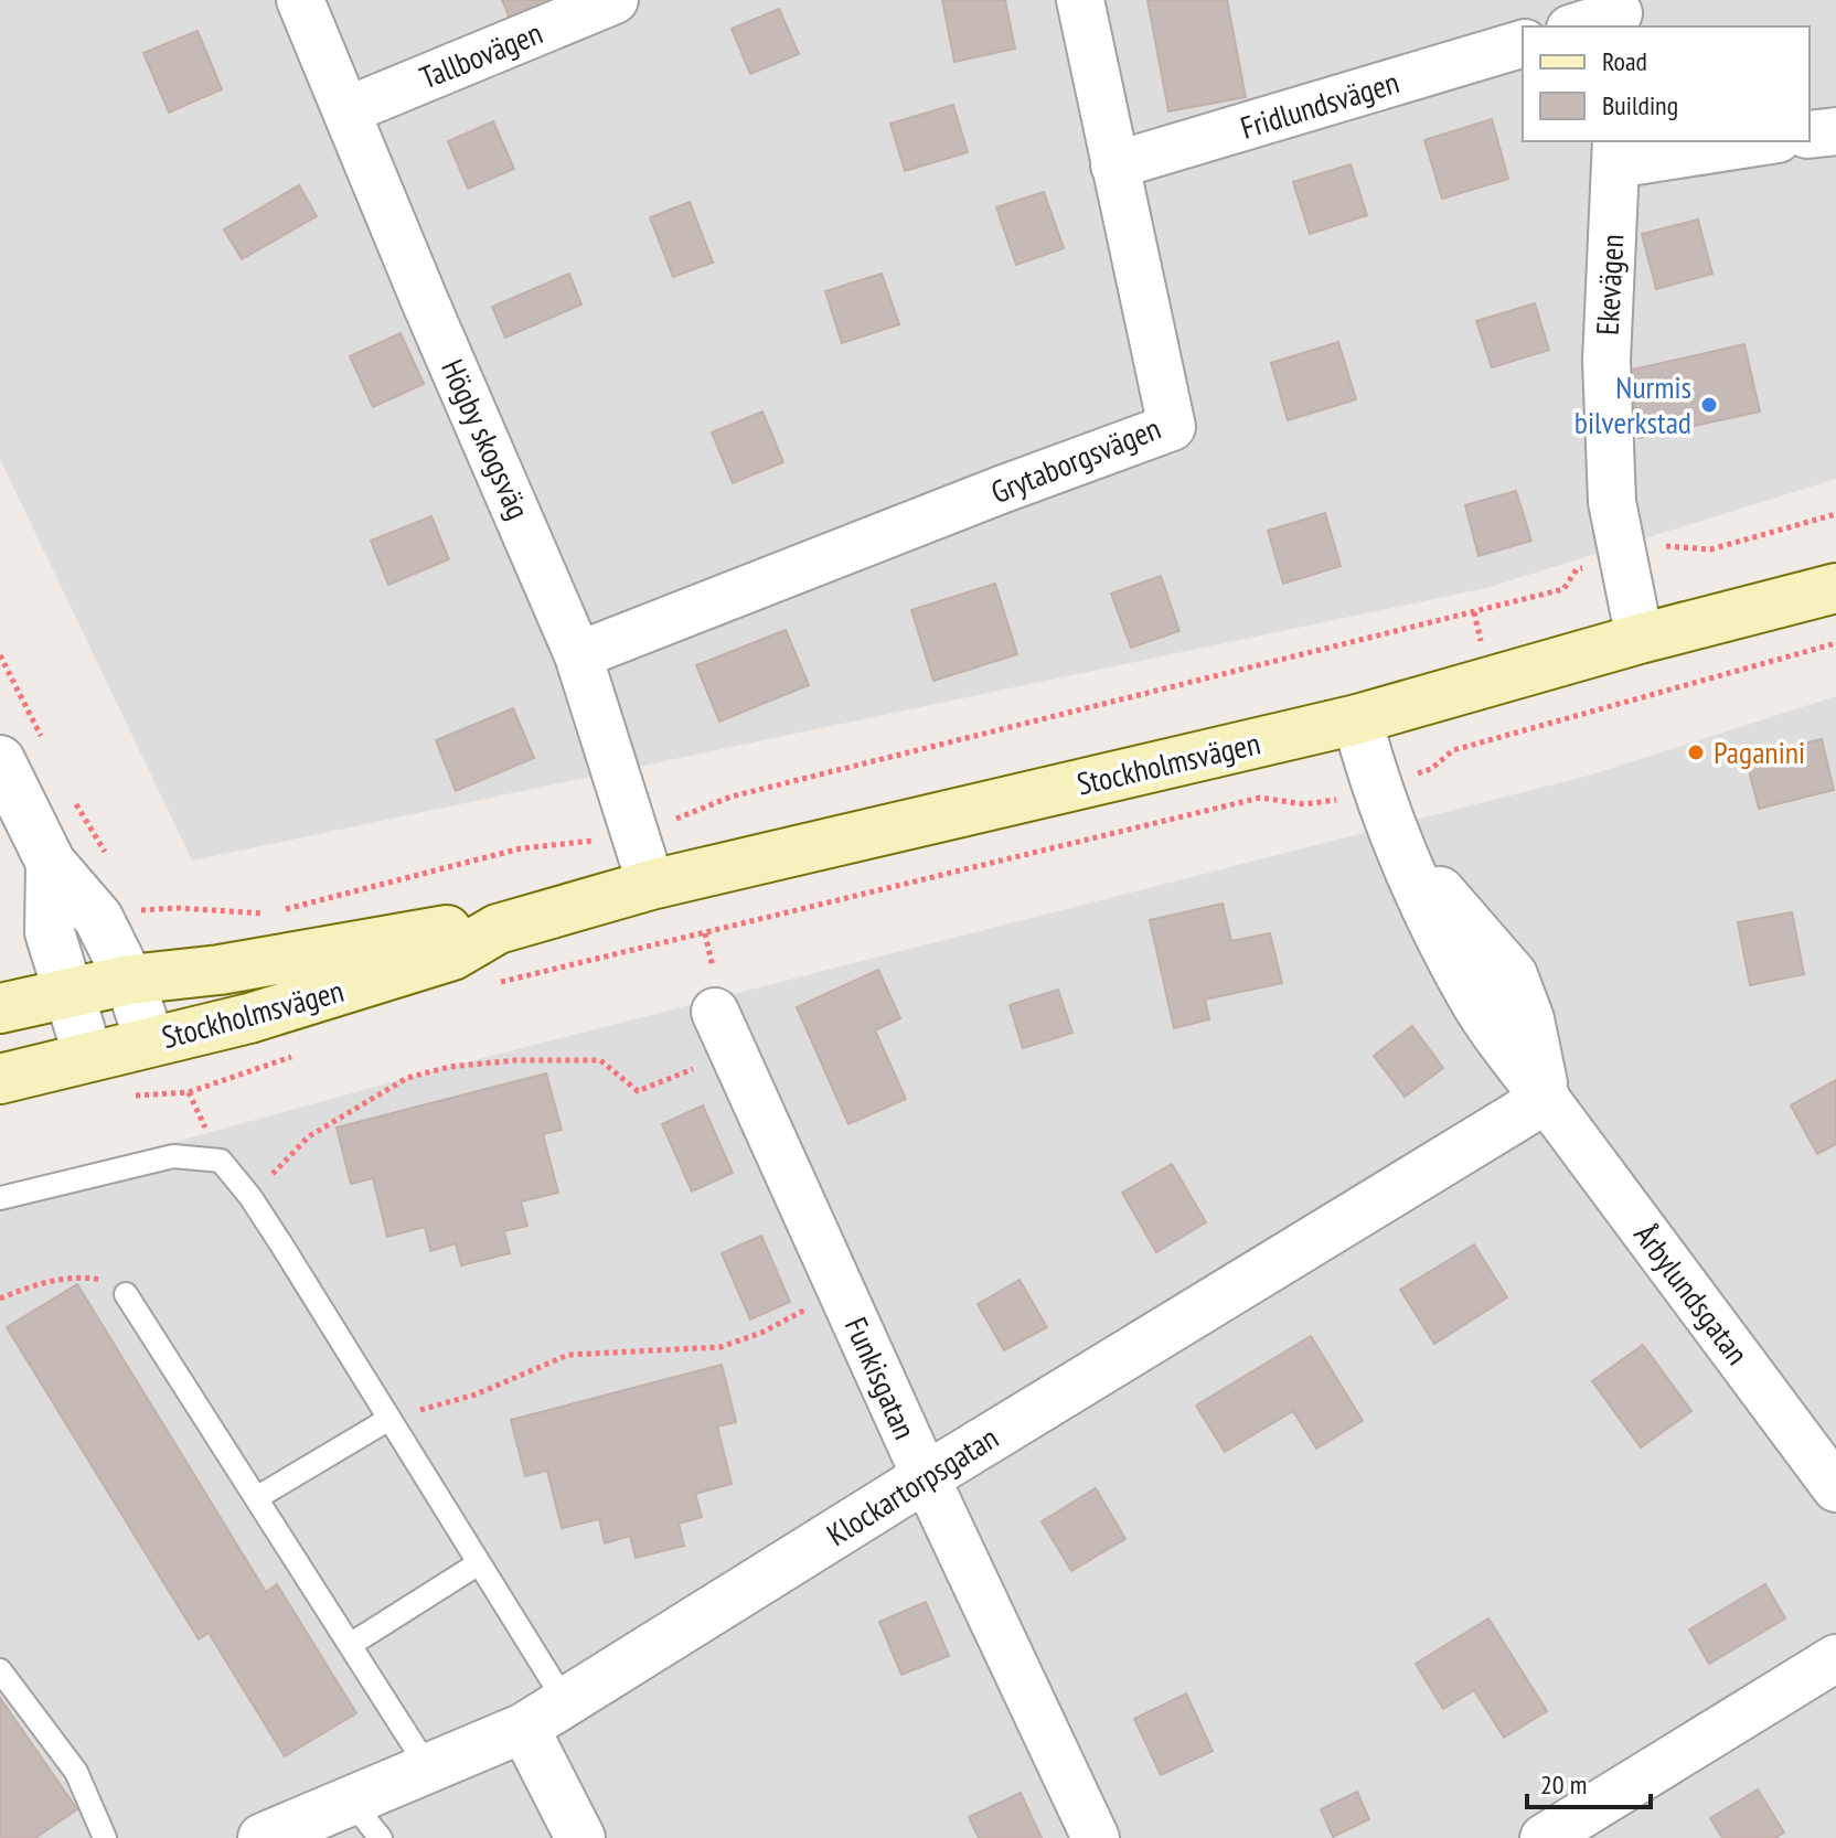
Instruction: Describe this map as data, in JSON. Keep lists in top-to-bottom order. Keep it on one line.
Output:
{"streets":{"main road":["Stockholmsvägen"],"street":["Tallbovägen","Fridlundsvägen","Ekevägen","Högby skogsväg","Grytaborgsvägen","Årbylundsgatan","Funkisgatan","Klockartorpsgatan"]},"crossings":[["Tallbovägen","Högby skogsväg"],["Fridlundsvägen","Grytaborgsvägen"],["Ekevägen","Stockholmsvägen"],["Högby skogsväg","Grytaborgsvägen"],["Högby skogsväg","Stockholmsvägen"],["Stockholmsvägen","Årbylundsgatan"],["Årbylundsgatan","Klockartorpsgatan"],["Funkisgatan","Klockartorpsgatan"]],"places":["Nurmis bilverkstad","Paganini"],"legend":["Road","Building"],"scale_bar":"20 m"}
